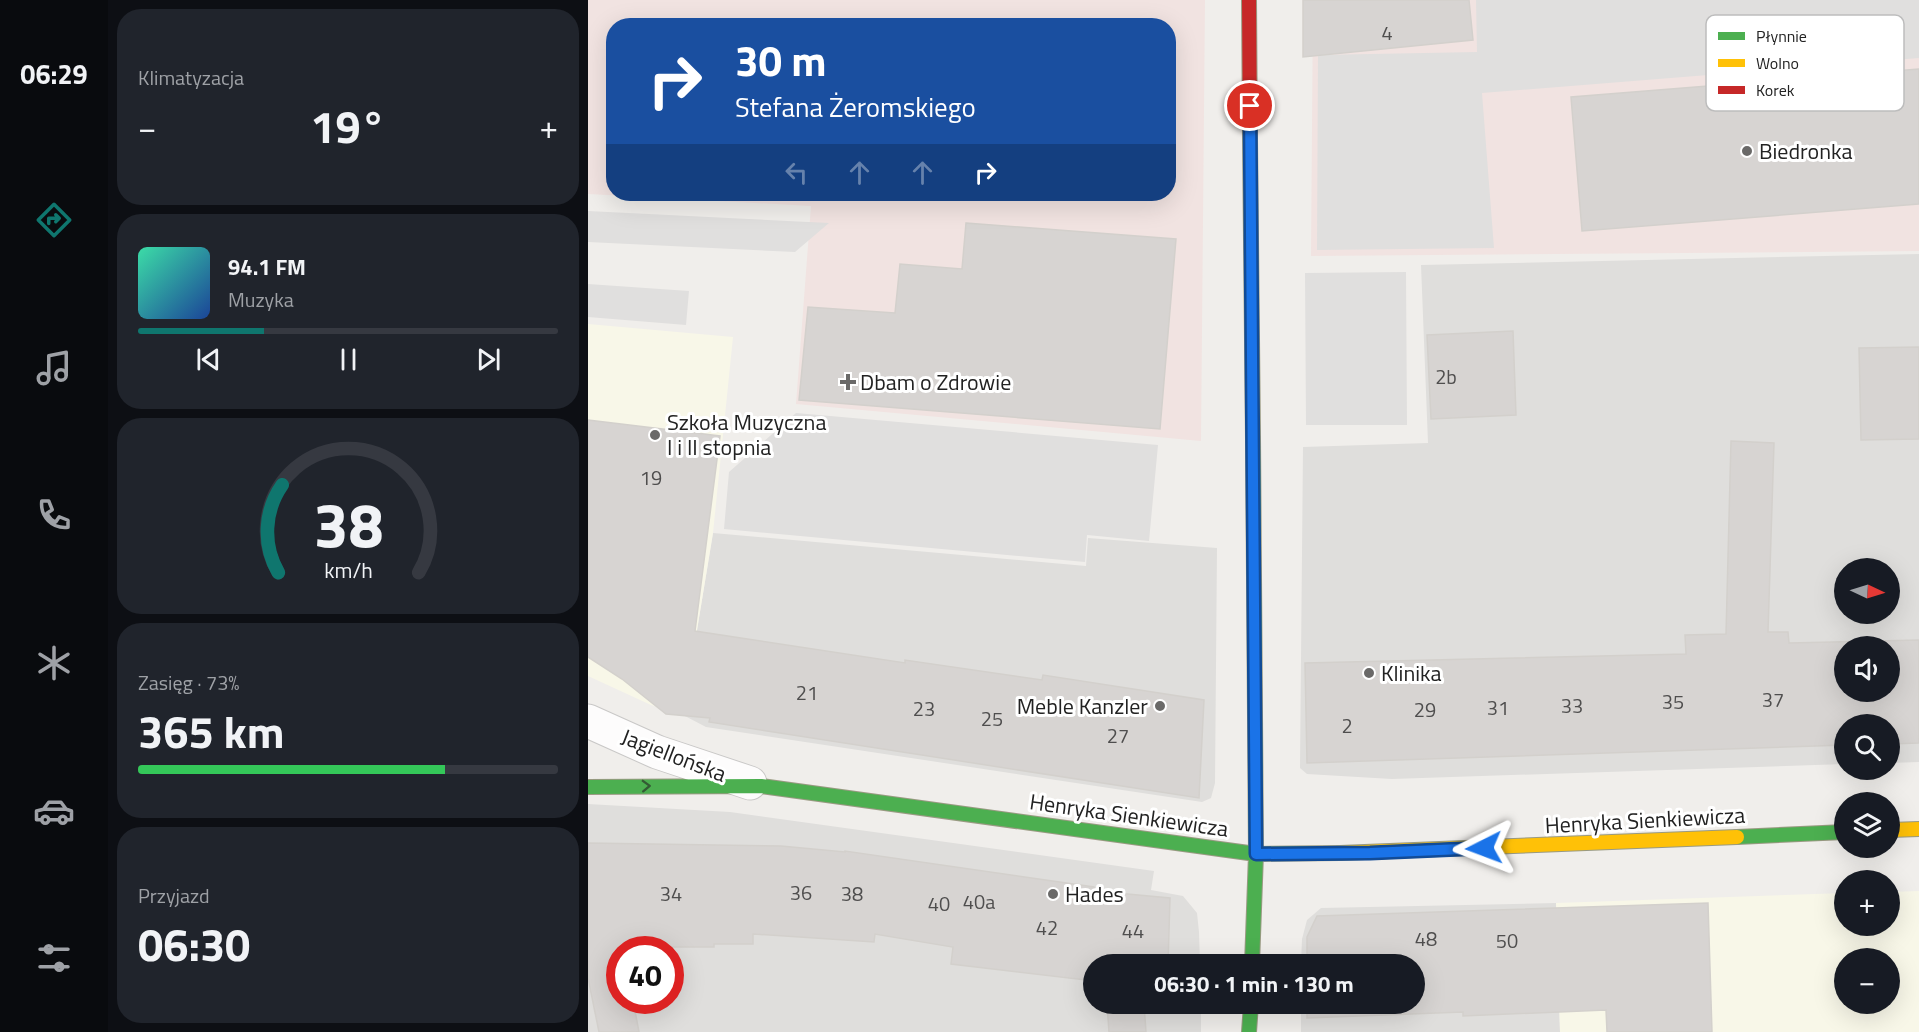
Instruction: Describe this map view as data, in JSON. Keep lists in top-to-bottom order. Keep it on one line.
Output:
{"streets":{"street":["Jagiellońska","Henryka Sienkiewicza"]},"crossings":[["Jagiellońska","Henryka Sienkiewicza"]],"places":{"other":["Biedronka","Szkoła Muzyczna I i II stopnia","Klinika","Meble Kanzler","Hades"],"health":["Dbam o Zdrowie"]},"house_numbers":["4","2b","19","21","37","35","33","31","23","29","25","2","27","36","34","38","40a","40","42","44","48","50"],"legend":["Płynnie","Wolno","Korek"],"north":"right","page":{"tabs":"06:29","tile":["Klimatyzacja",["Zasięg · 73%","365 km"],["Przyjazd","06:30"]],"turn":["30 m","Stefana Żeromskiego"],"heat":["−","19°","+"],"song":["94.1 FM","Muzyka"],"map_buttons":["+","−"],"limit":"40","trip":"06:30 · 1 min · 130 m","gauge":["38","km/h"]}}
